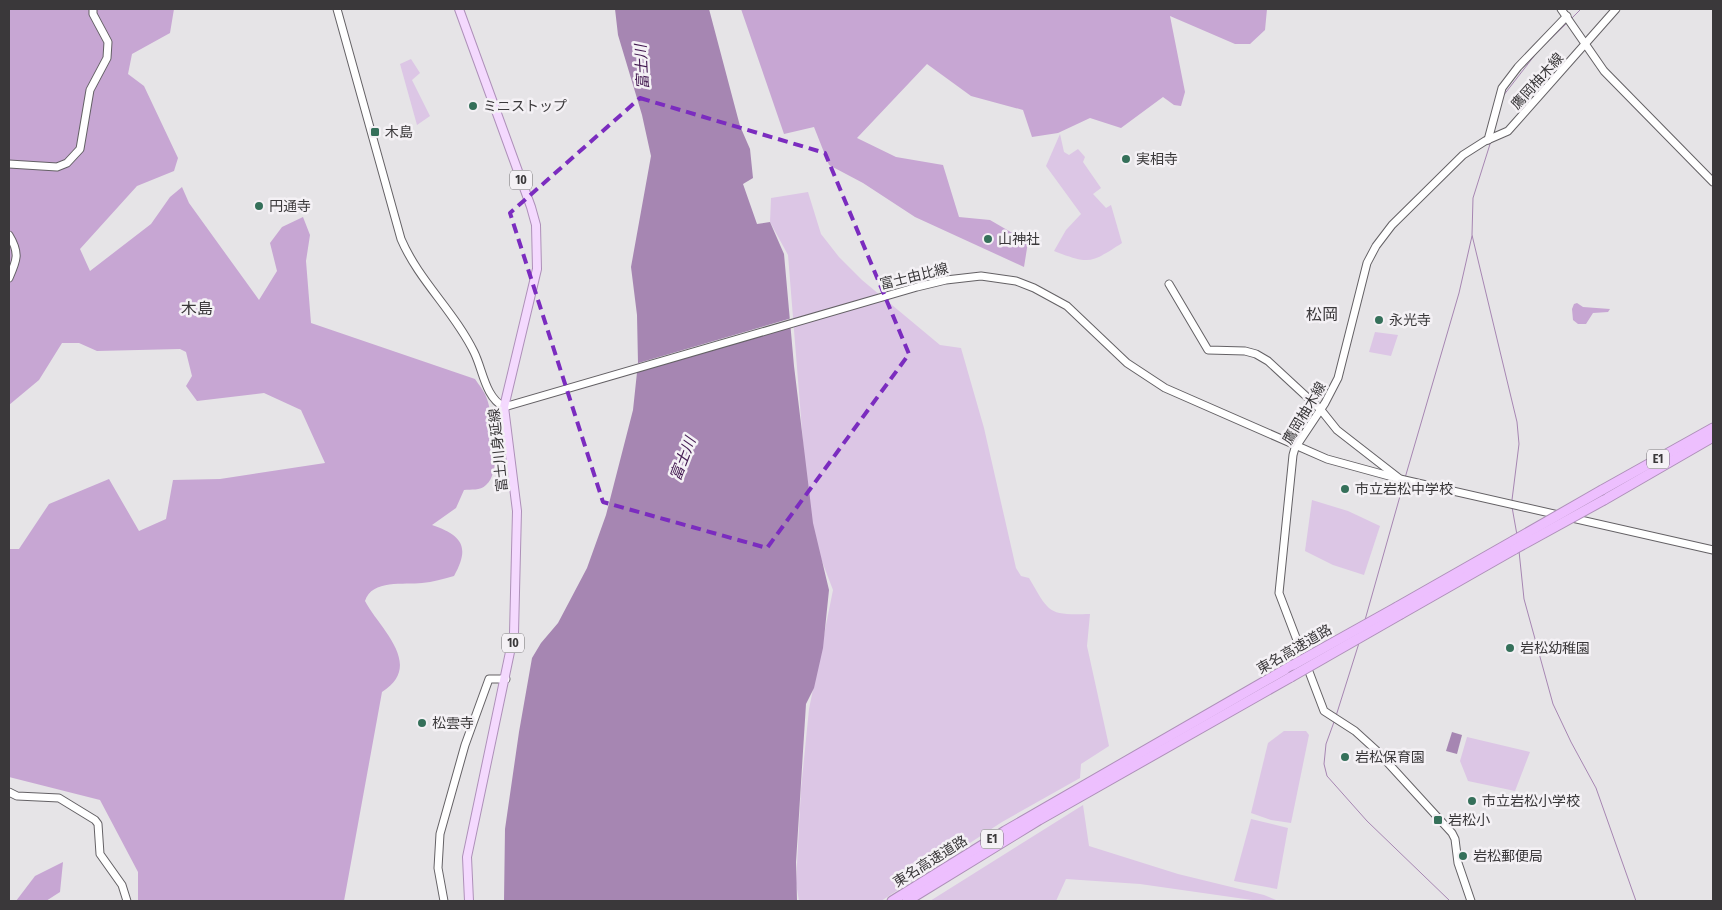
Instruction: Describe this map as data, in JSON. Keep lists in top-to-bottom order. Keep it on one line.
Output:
{"streets":{"highway":["E1","東名高速道路"],"main road":["10","富士川身延線"],"street":["鷹岡柚木線","富士由比線"]},"crossings":[["鷹岡柚木線","富士由比線"],["富士由比線","富士川身延線"]],"districts":["木島","松岡"],"water":["富士川"],"places":{"other":["ミニストップ","実相寺","円通寺","山神社","永光寺","市立岩松中学校","岩松幼稚園","松雲寺","岩松保育園","市立岩松小学校","岩松郵便局"],"transit":["木島","岩松小"]}}
